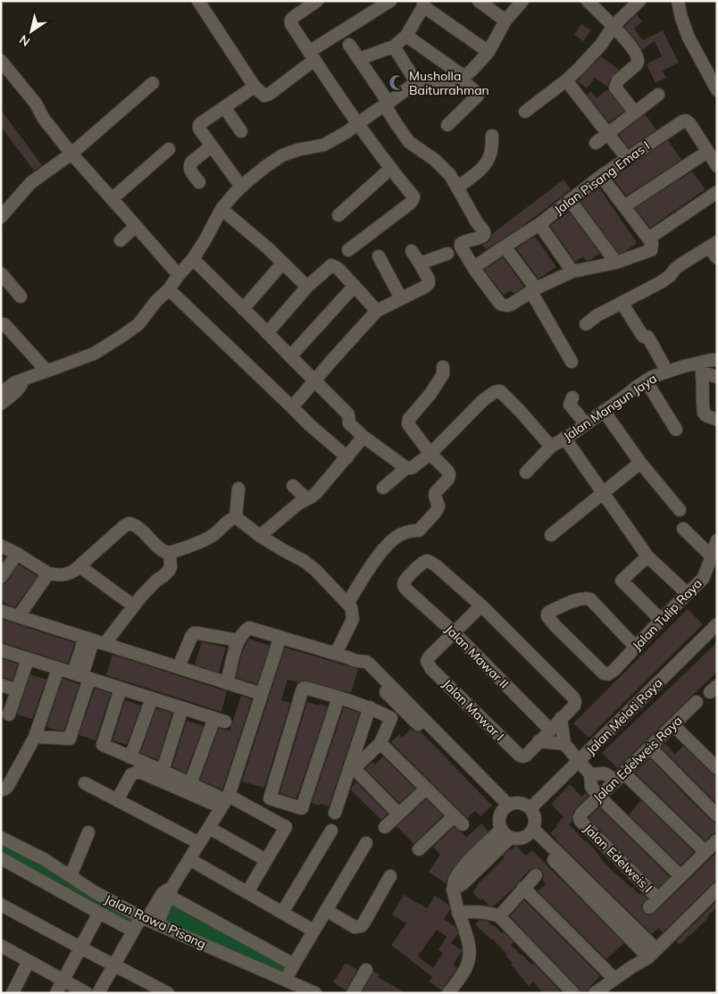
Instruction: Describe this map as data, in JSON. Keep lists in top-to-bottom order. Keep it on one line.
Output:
{"streets":{"street":["Jalan Pisang Emas I","Jalan Mangun Jaya","Jalan Tulip Raya","Jalan Mawar II","Jalan Mawar I","Jalan Melati Raya","Jalan Edelweis Raya","Jalan Edelweis I","Jalan Rawa Pisang"]},"crossings":[["Jalan Mawar II","Jalan Mawar I"],["Jalan Edelweis Raya","Jalan Edelweis I"]],"places":{"mosque":["Musholla Baiturrahman"]},"north":"bottom left"}
